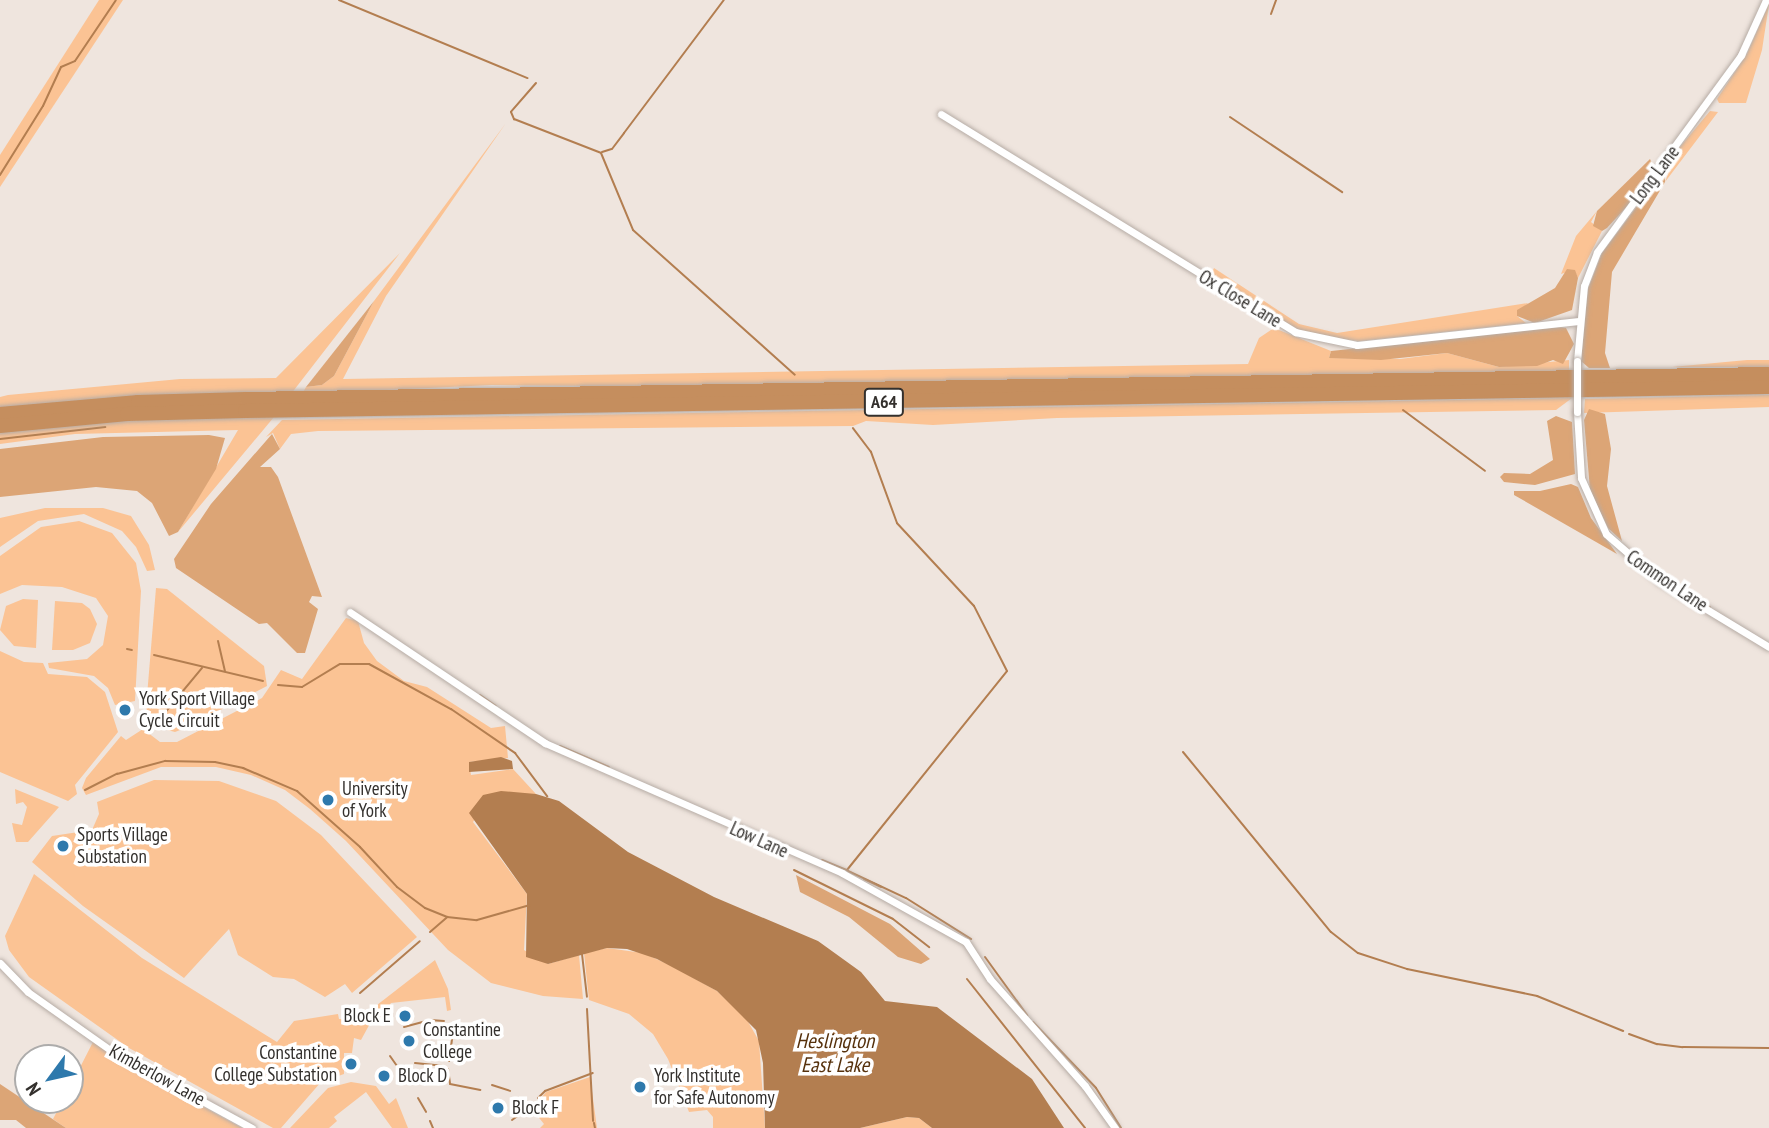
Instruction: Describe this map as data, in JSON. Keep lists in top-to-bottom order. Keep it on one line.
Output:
{"streets":{"highway":["A64"],"street":["Long Lane","Ox Close Lane","Common Lane","Low Lane","Kimberlow Lane"]},"crossings":[["Long Lane","Ox Close Lane"],["Long Lane","Common Lane"]],"water":["Heslington East Lake"],"places":["York Sport Village Cycle Circuit","University of York","Sports Village Substation","Block E","Constantine College","Constantine College Substation","Block D","York Institute for Safe Autonomy","Block F"],"north":"bottom left"}
